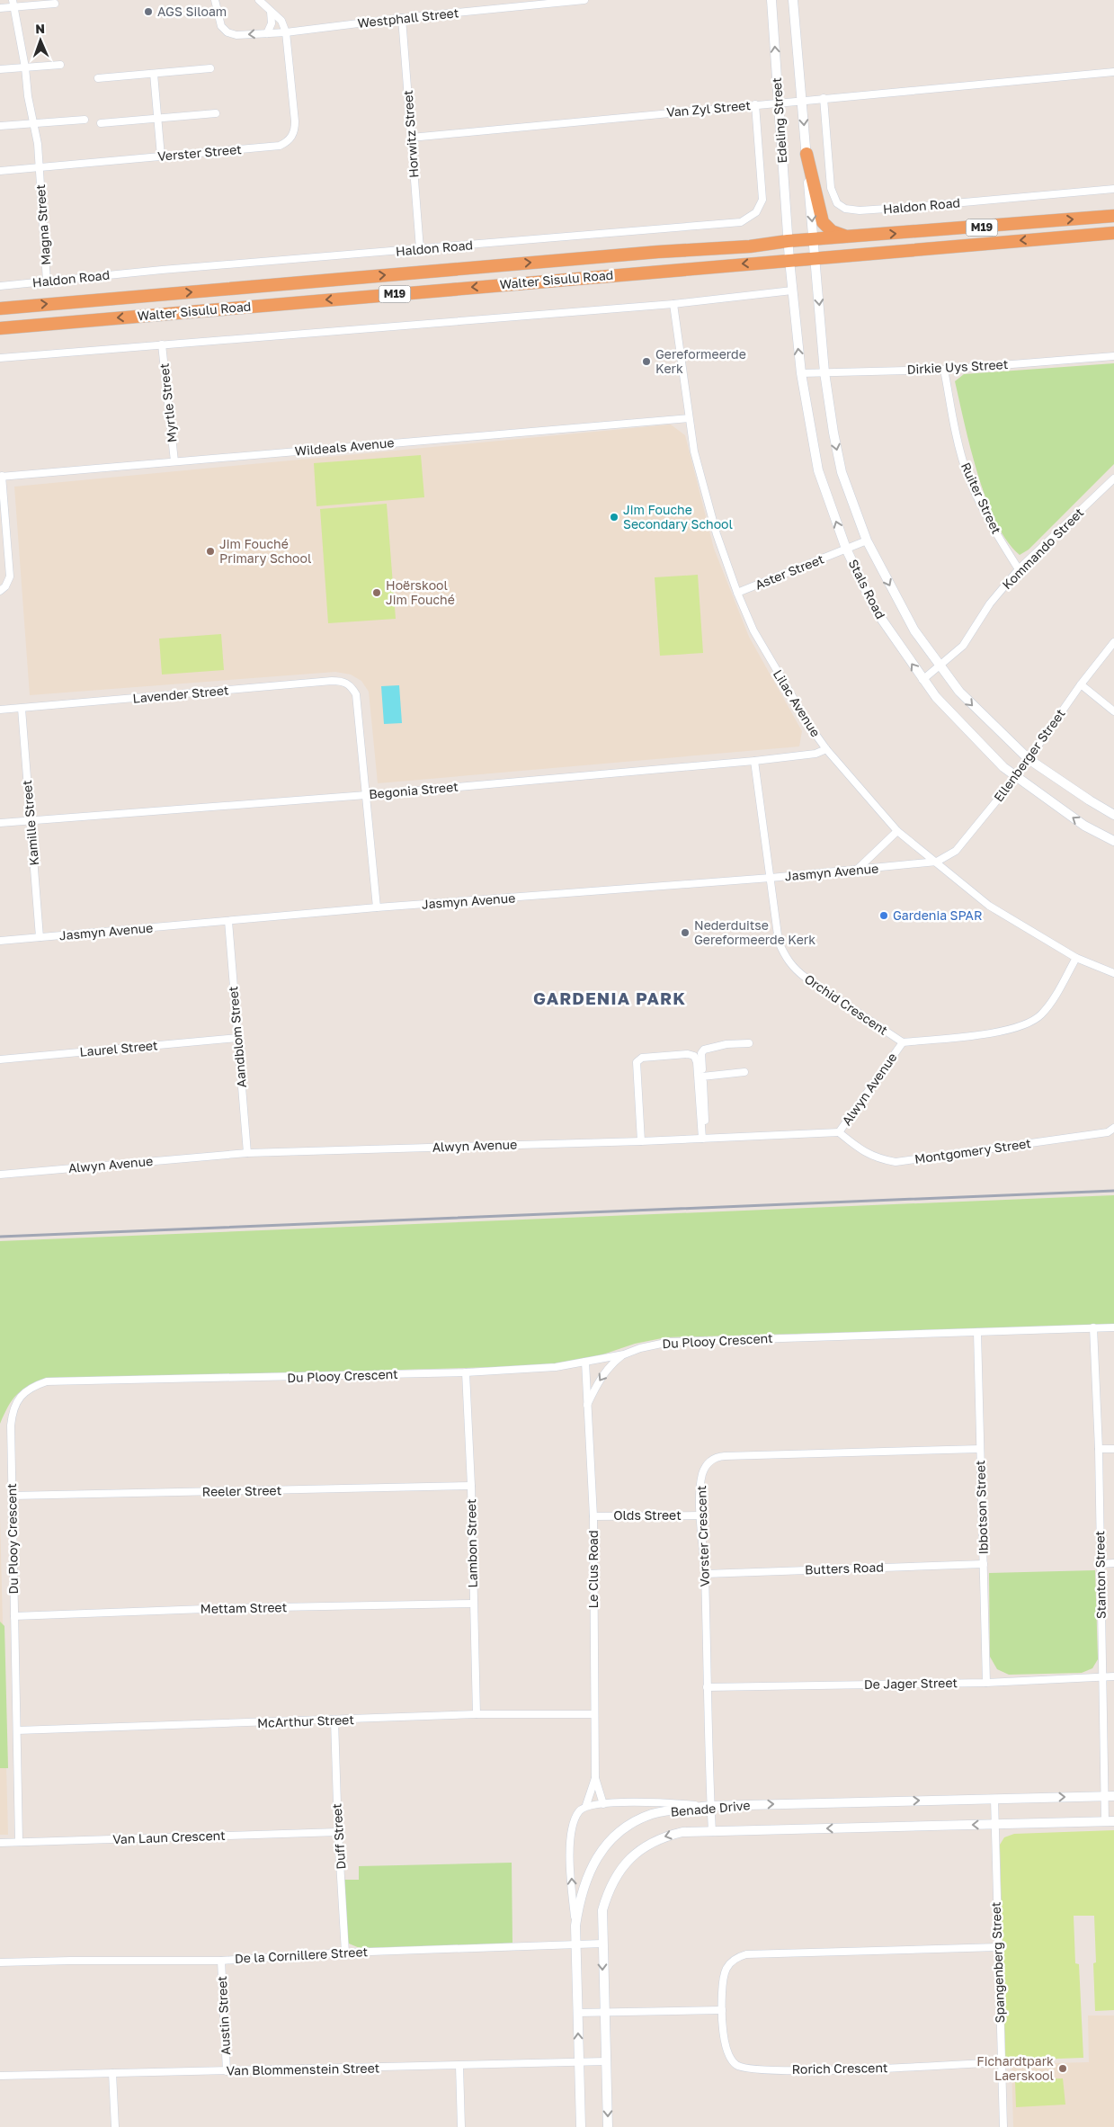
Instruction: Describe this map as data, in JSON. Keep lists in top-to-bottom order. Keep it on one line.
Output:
{"streets":{"highway":["M19","Walter Sisulu Road"],"street":["Westphall Street","Van Zyl Street","Edeling Street","Horwitz Street","Verster Street","Haldon Road","Magna Street","Dirkie Uys Street","Myrtle Street","Wildeals Avenue","Ruiter Street","Kommando Street","Aster Street","Stals Road","Lavender Street","Lilac Avenue","Ellenberger Street","Begonia Street","Kamille Street","Jasmyn Avenue","Orchid Crescent","Aandblom Street","Laurel Street","Alwyn Avenue","Montgomery Street","Du Plooy Crescent","Reeler Street","Ibbotson Street","Olds Street","Vorster Crescent","Lambon Street","Butters Road","Le Clus Road","Stanton Street","Mettam Street","De Jager Street","McArthur Street","Benade Drive","Duff Street","Van Laun Crescent","De la Cornillere Street","Spangenberg Street","Austin Street","Rorich Crescent","Van Blommenstein Street"]},"crossings":[["Westphall Street","Horwitz Street"],["Westphall Street","Verster Street"],["Van Zyl Street","Edeling Street"],["Van Zyl Street","Horwitz Street"],["Van Zyl Street","Haldon Road"],["Edeling Street","Walter Sisulu Road"],["Edeling Street","Stals Road"],["Horwitz Street","Haldon Road"],["Verster Street","Magna Street"],["Haldon Road","Magna Street"],["Walter Sisulu Road","Stals Road"],["Dirkie Uys Street","Ruiter Street"],["Dirkie Uys Street","Stals Road"],["Myrtle Street","Wildeals Avenue"],["Wildeals Avenue","Lilac Avenue"],["Ruiter Street","Kommando Street"],["Kommando Street","Stals Road"],["Aster Street","Stals Road"],["Aster Street","Lilac Avenue"],["Stals Road","Ellenberger Street"],["Lavender Street","Begonia Street"],["Lavender Street","Kamille Street"],["Lilac Avenue","Ellenberger Street"],["Lilac Avenue","Begonia Street"],["Lilac Avenue","Jasmyn Avenue"],["Ellenberger Street","Jasmyn Avenue"],["Begonia Street","Kamille Street"],["Begonia Street","Orchid Crescent"],["Kamille Street","Jasmyn Avenue"],["Jasmyn Avenue","Orchid Crescent"],["Jasmyn Avenue","Aandblom Street"],["Orchid Crescent","Alwyn Avenue"],["Aandblom Street","Laurel Street"],["Aandblom Street","Alwyn Avenue"],["Alwyn Avenue","Montgomery Street"],["Du Plooy Crescent","Reeler Street"],["Du Plooy Crescent","Ibbotson Street"],["Du Plooy Crescent","Lambon Street"],["Du Plooy Crescent","Le Clus Road"],["Du Plooy Crescent","Stanton Street"],["Du Plooy Crescent","Mettam Street"],["Du Plooy Crescent","McArthur Street"],["Du Plooy Crescent","Van Laun Crescent"],["Reeler Street","Lambon Street"],["Ibbotson Street","Vorster Crescent"],["Ibbotson Street","Butters Road"],["Ibbotson Street","De Jager Street"],["Olds Street","Vorster Crescent"],["Olds Street","Le Clus Road"],["Vorster Crescent","Butters Road"],["Vorster Crescent","De Jager Street"],["Vorster Crescent","Benade Drive"],["Lambon Street","Mettam Street"],["Lambon Street","McArthur Street"],["Le Clus Road","McArthur Street"],["Le Clus Road","Benade Drive"],["Stanton Street","De Jager Street"],["Stanton Street","Benade Drive"],["McArthur Street","Duff Street"],["Benade Drive","De la Cornillere Street"],["Benade Drive","Spangenberg Street"],["Benade Drive","Van Blommenstein Street"],["Duff Street","Van Laun Crescent"],["Duff Street","De la Cornillere Street"],["De la Cornillere Street","Austin Street"],["Spangenberg Street","Rorich Crescent"],["Austin Street","Van Blommenstein Street"]],"districts":["GARDENIA PARK"],"places":["AGS Siloam","Gereformeerde Kerk","Jim Fouche Secondary School","Jim Fouché Primary School","Hoërskool Jim Fouché","Gardenia SPAR","Nederduitse Gereformeerde Kerk","Fichardtpark Laerskool"],"north":"top"}
